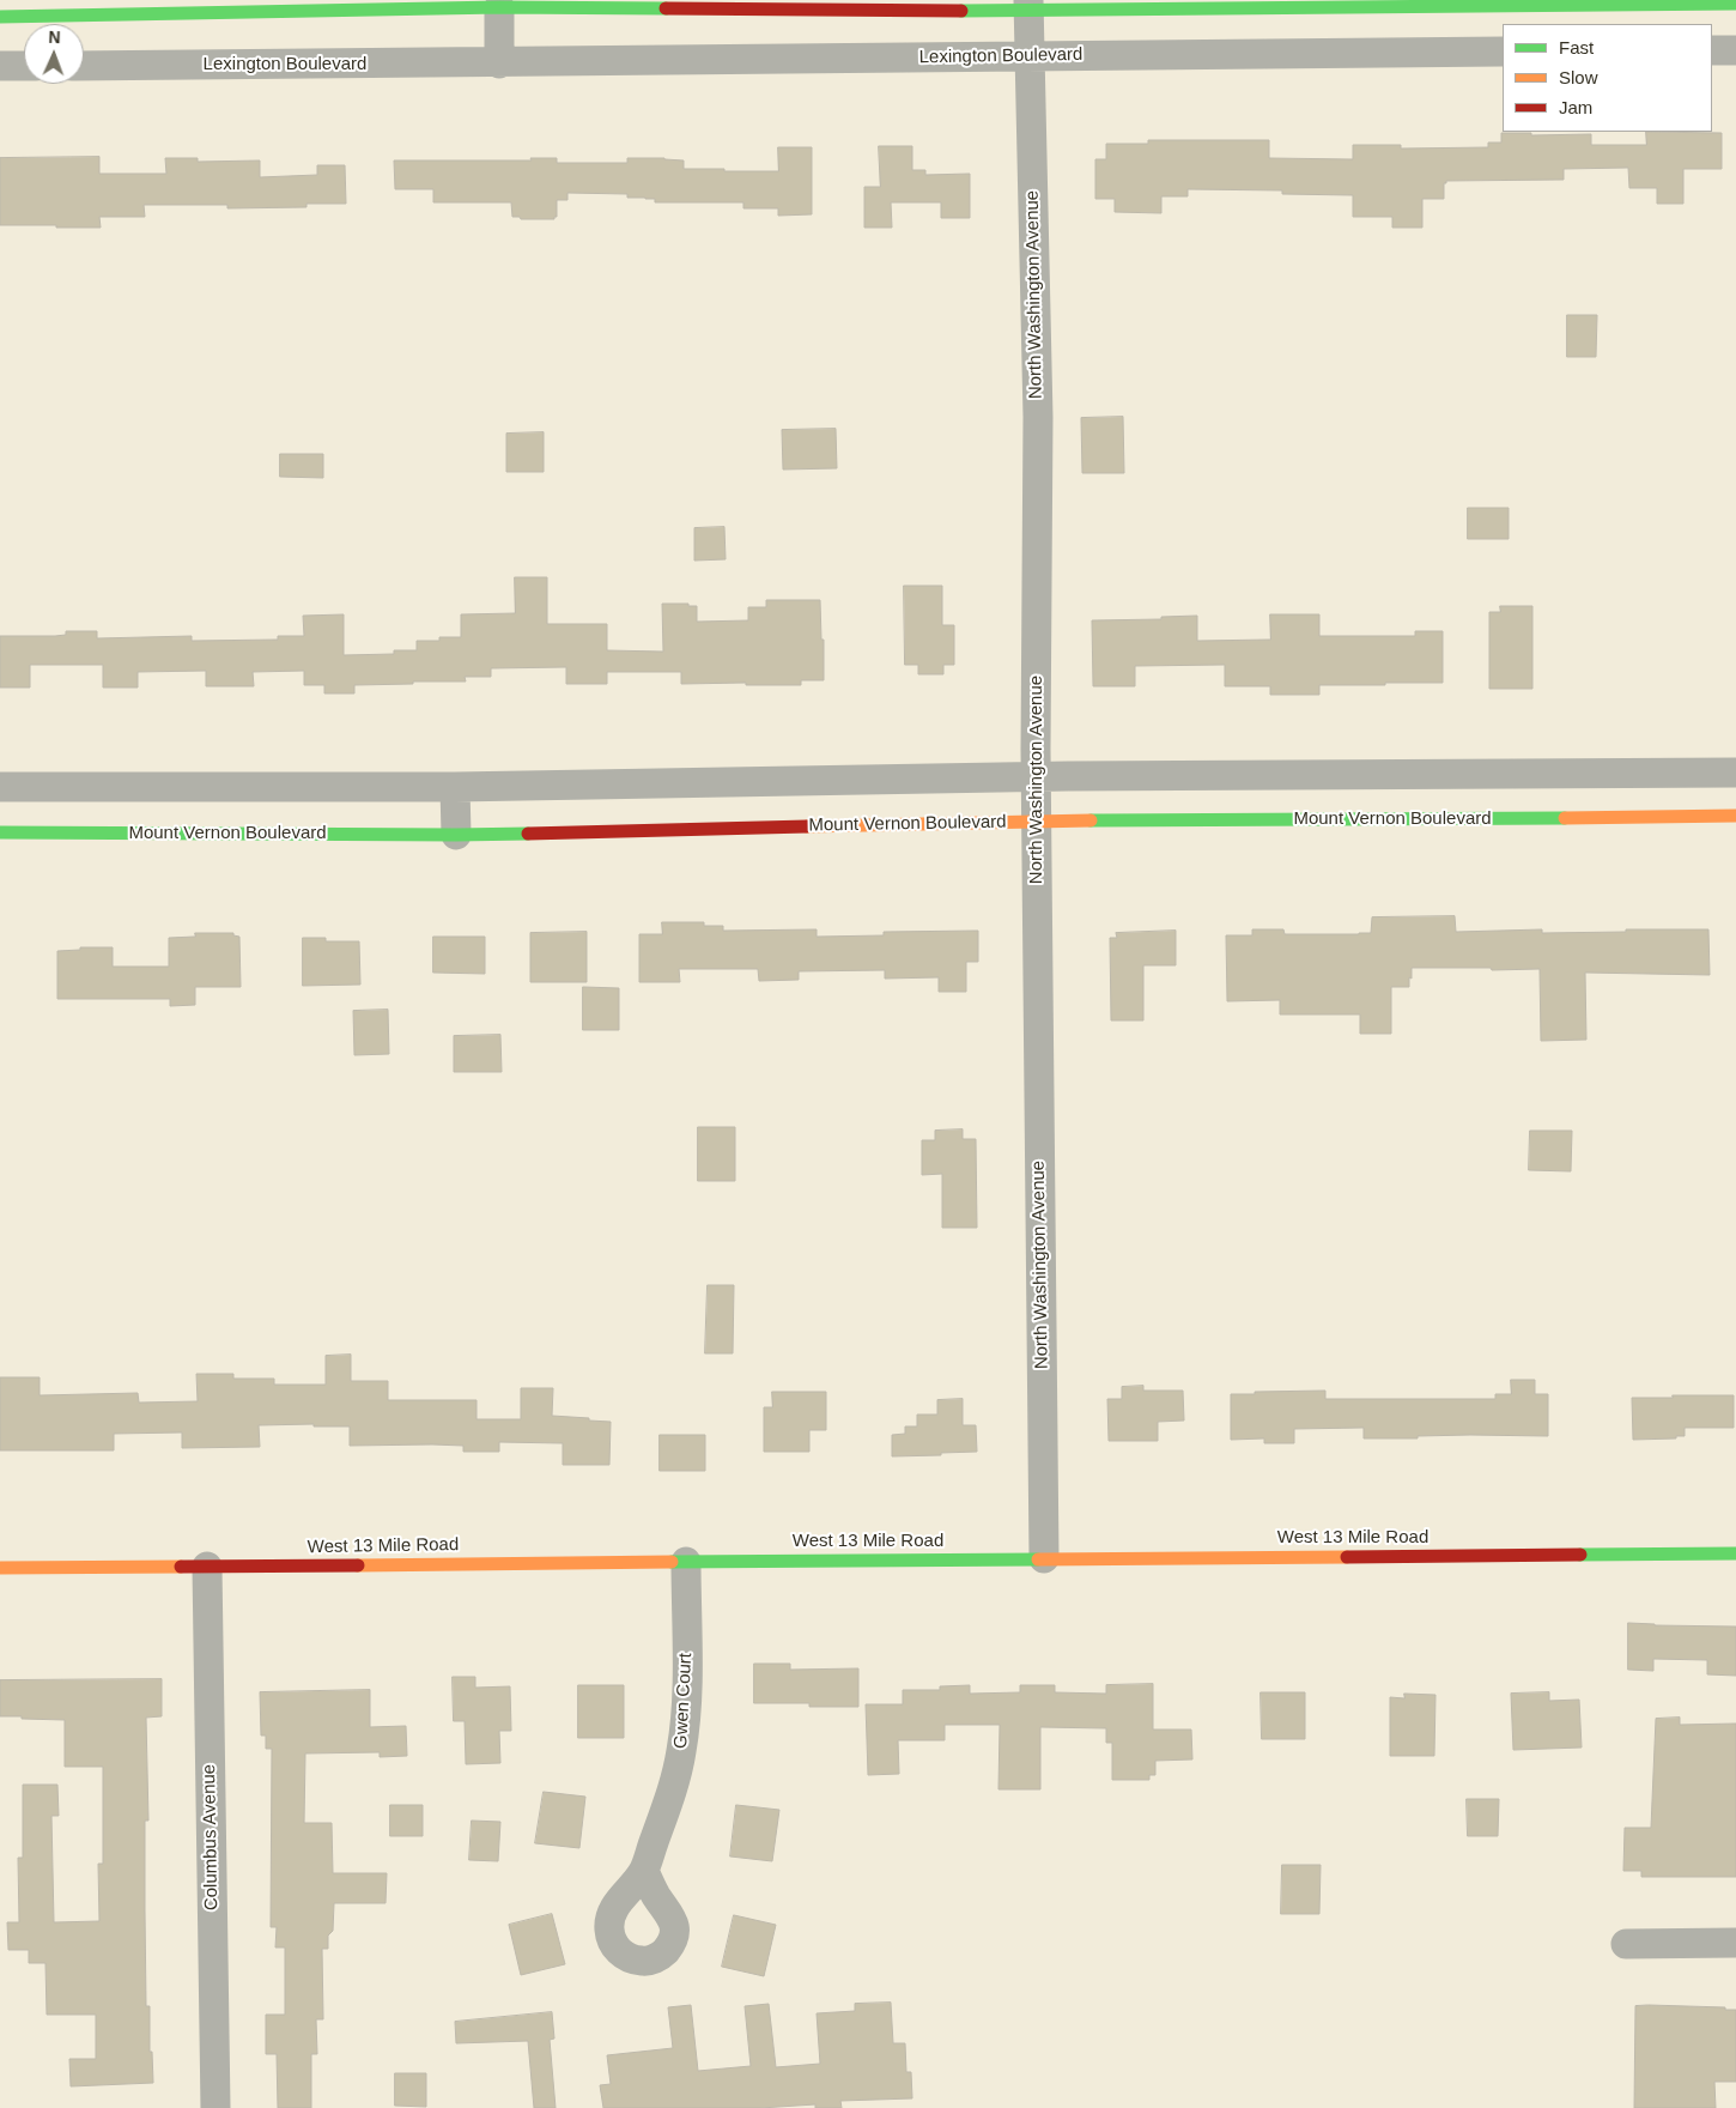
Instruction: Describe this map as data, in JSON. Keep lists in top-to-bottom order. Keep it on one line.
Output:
{"streets":{"street":["Lexington Boulevard","North Washington Avenue","Mount Vernon Boulevard","West 13 Mile Road","Gwen Court","Columbus Avenue"]},"crossings":[["Lexington Boulevard","North Washington Avenue"],["North Washington Avenue","Mount Vernon Boulevard"],["North Washington Avenue","West 13 Mile Road"],["West 13 Mile Road","Gwen Court"],["West 13 Mile Road","Columbus Avenue"]],"legend":["Fast","Slow","Jam"],"north":"top"}
